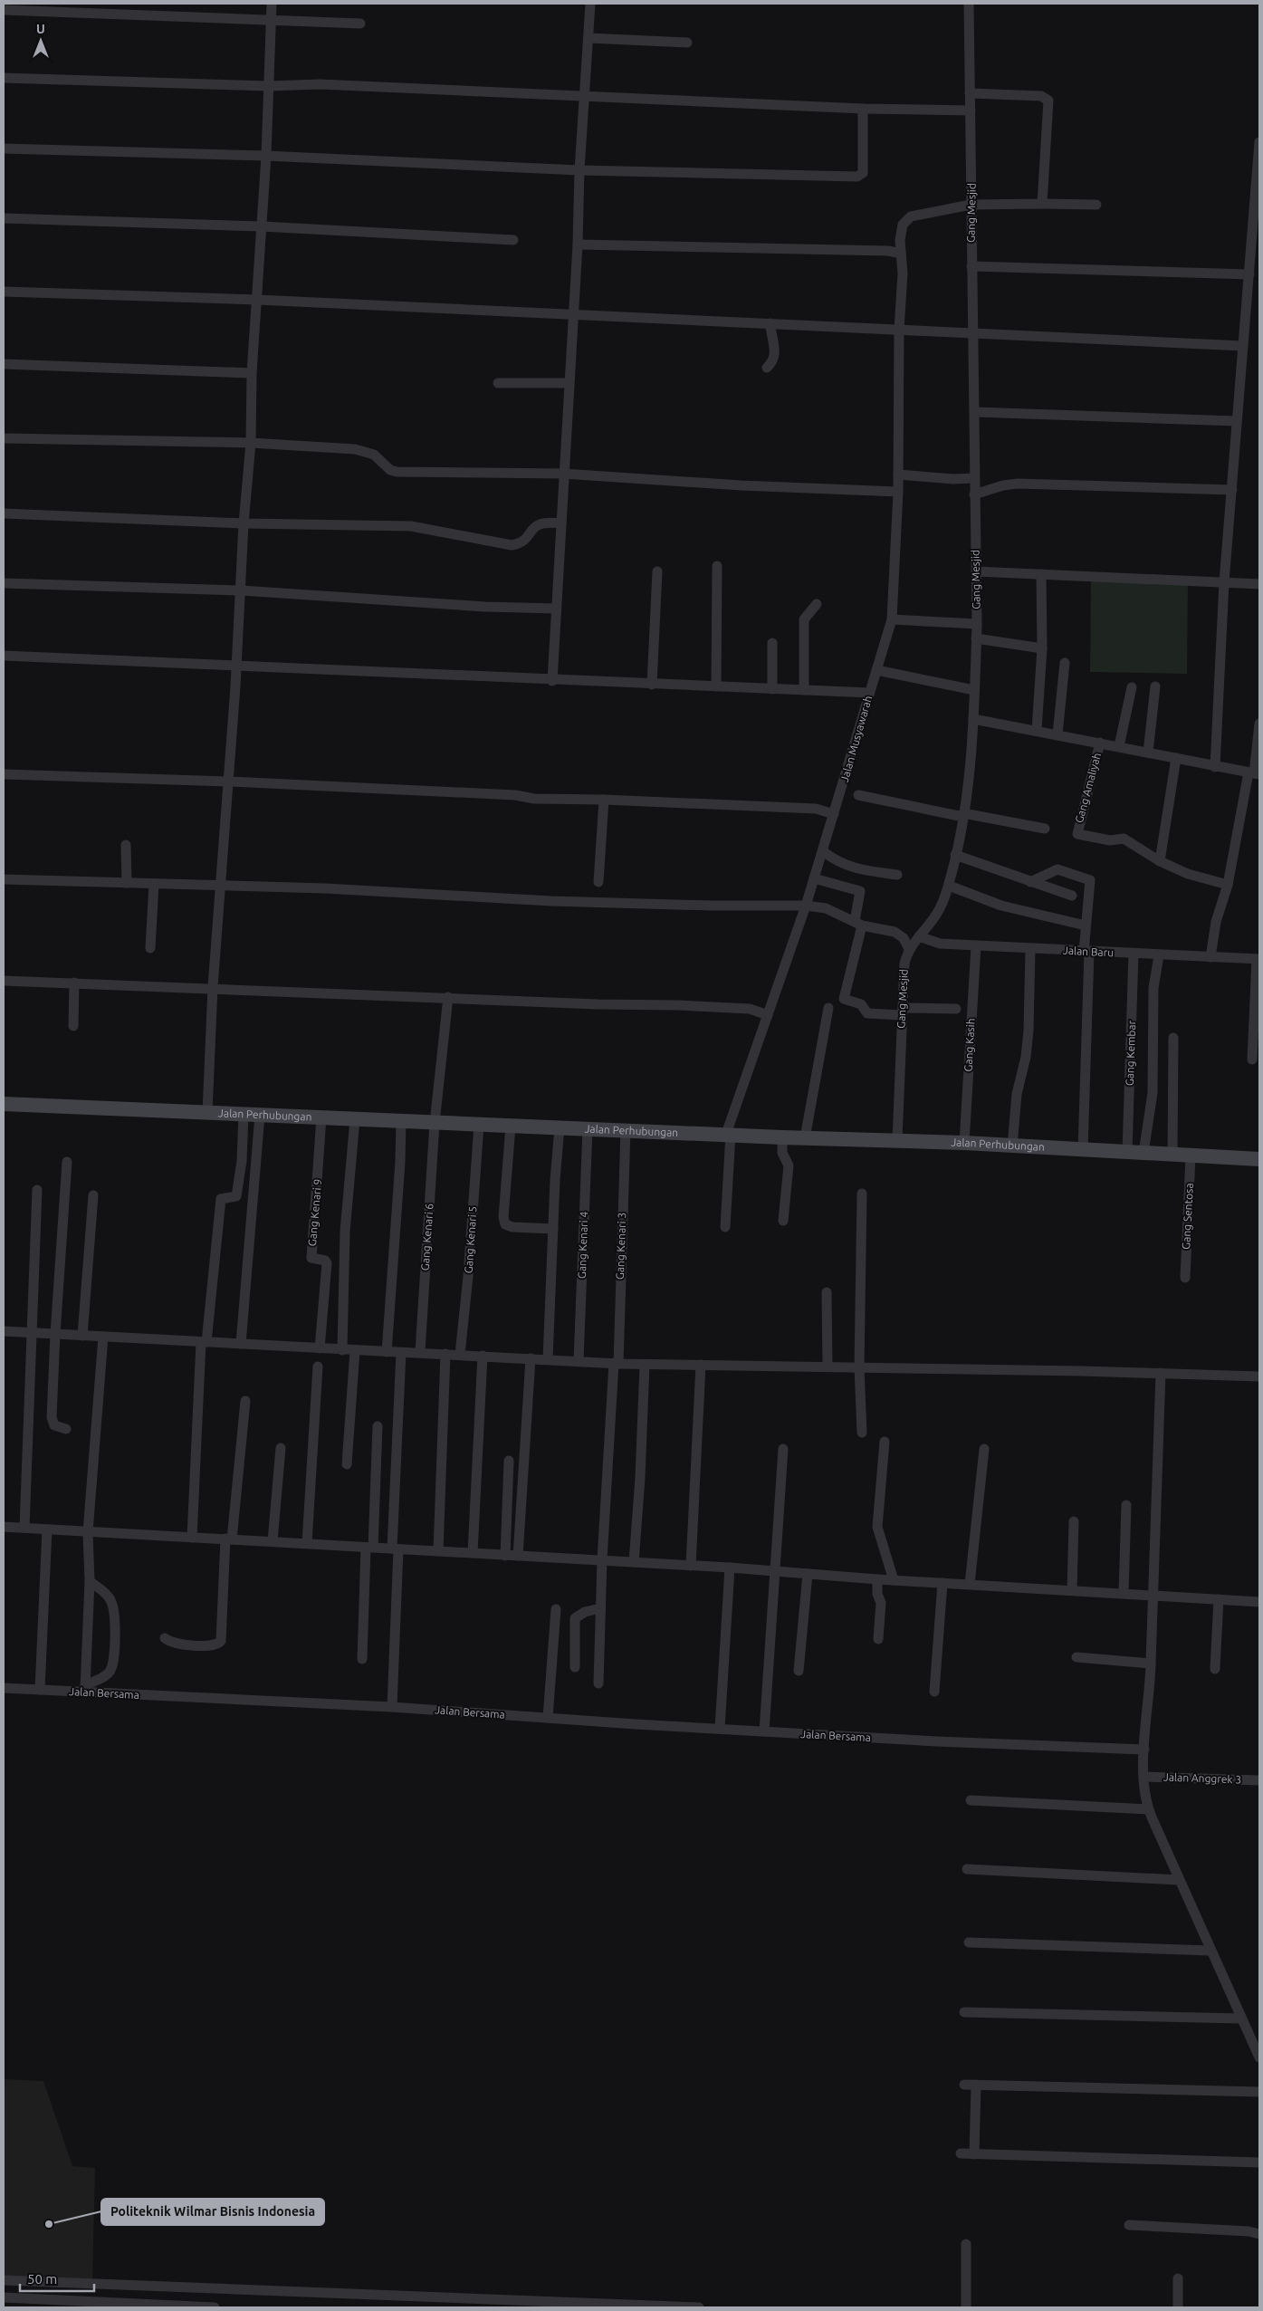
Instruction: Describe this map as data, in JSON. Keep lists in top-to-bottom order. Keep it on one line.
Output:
{"streets":{"main road":["Jalan Perhubungan"],"street":["Gang Mesjid","Jalan Musyawarah","Gang Amaliyah","Jalan Baru","Gang Kasih","Gang Kembar","Gang Kenari 9","Gang Sentosa","Gang Kenari 6","Gang Kenari 5","Gang Kenari 4","Gang Kenari 3","Jalan Bersama","Jalan Anggrek 3"]},"crossings":[["Gang Mesjid","Jalan Musyawarah"],["Gang Mesjid","Jalan Baru"],["Gang Mesjid","Jalan Perhubungan"],["Jalan Musyawarah","Jalan Perhubungan"],["Jalan Baru","Gang Kasih"],["Jalan Baru","Gang Kembar"],["Gang Kasih","Jalan Perhubungan"],["Gang Kembar","Jalan Perhubungan"],["Jalan Perhubungan","Gang Kenari 9"],["Jalan Perhubungan","Gang Sentosa"],["Jalan Perhubungan","Gang Kenari 6"],["Jalan Perhubungan","Gang Kenari 5"],["Jalan Perhubungan","Gang Kenari 4"],["Jalan Perhubungan","Gang Kenari 3"]],"places":["Politeknik Wilmar Bisnis Indonesia"],"scale_bar":"50 m","north":"top"}
